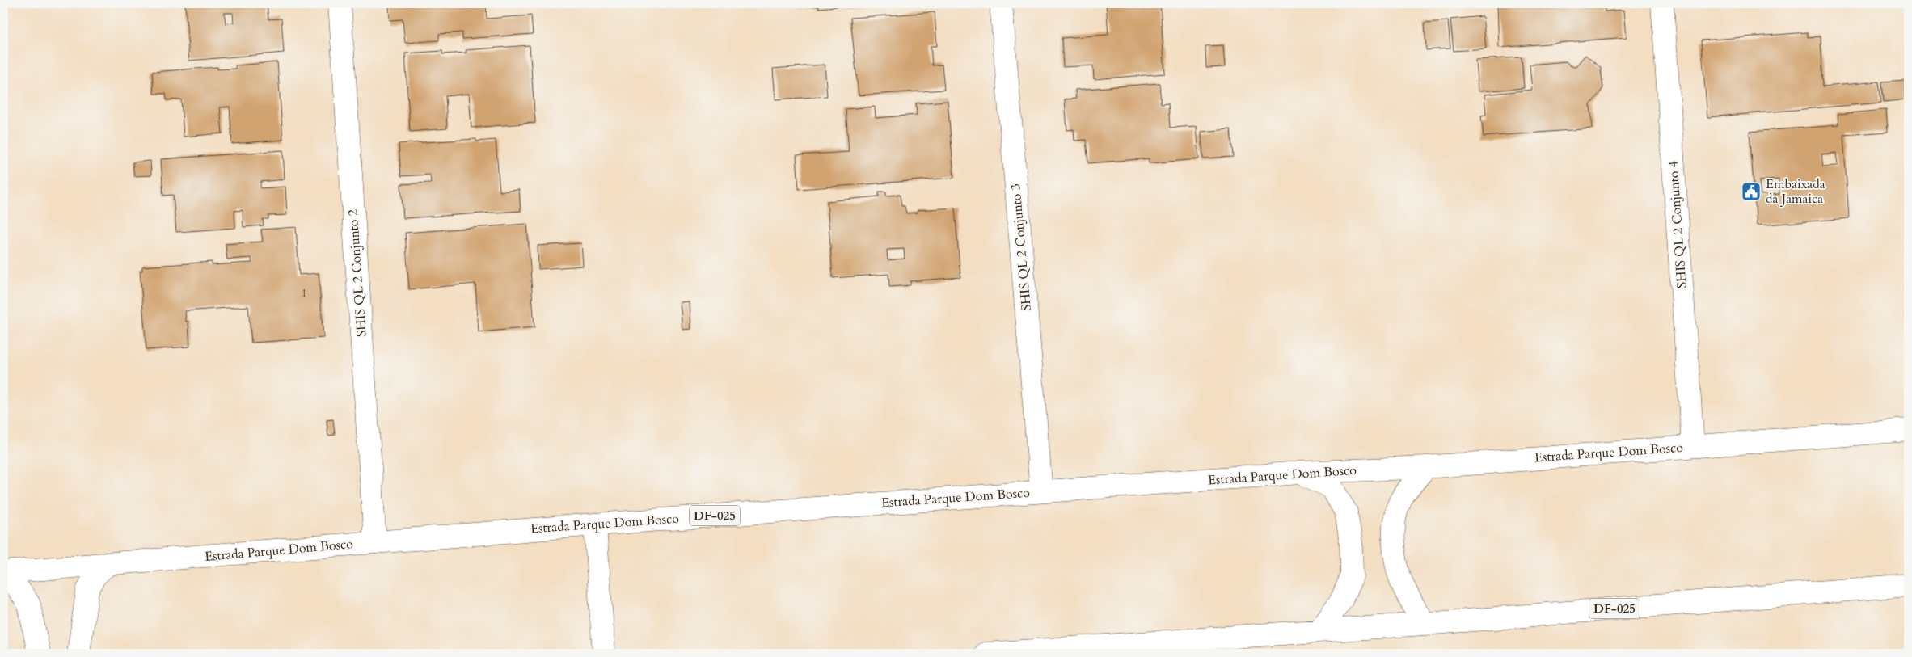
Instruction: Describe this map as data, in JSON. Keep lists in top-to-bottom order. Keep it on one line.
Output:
{"streets":{"main road":["SHIS QL 2 Conjunto 4","SHIS QL 2 Conjunto 3","SHIS QL 2 Conjunto 2","Estrada Parque Dom Bosco","DF-025"]},"crossings":[["SHIS QL 2 Conjunto 4","Estrada Parque Dom Bosco"],["SHIS QL 2 Conjunto 3","Estrada Parque Dom Bosco"],["SHIS QL 2 Conjunto 2","Estrada Parque Dom Bosco"]],"places":{"public building":["Embaixada da Jamaica"]},"house_numbers":["1"]}
